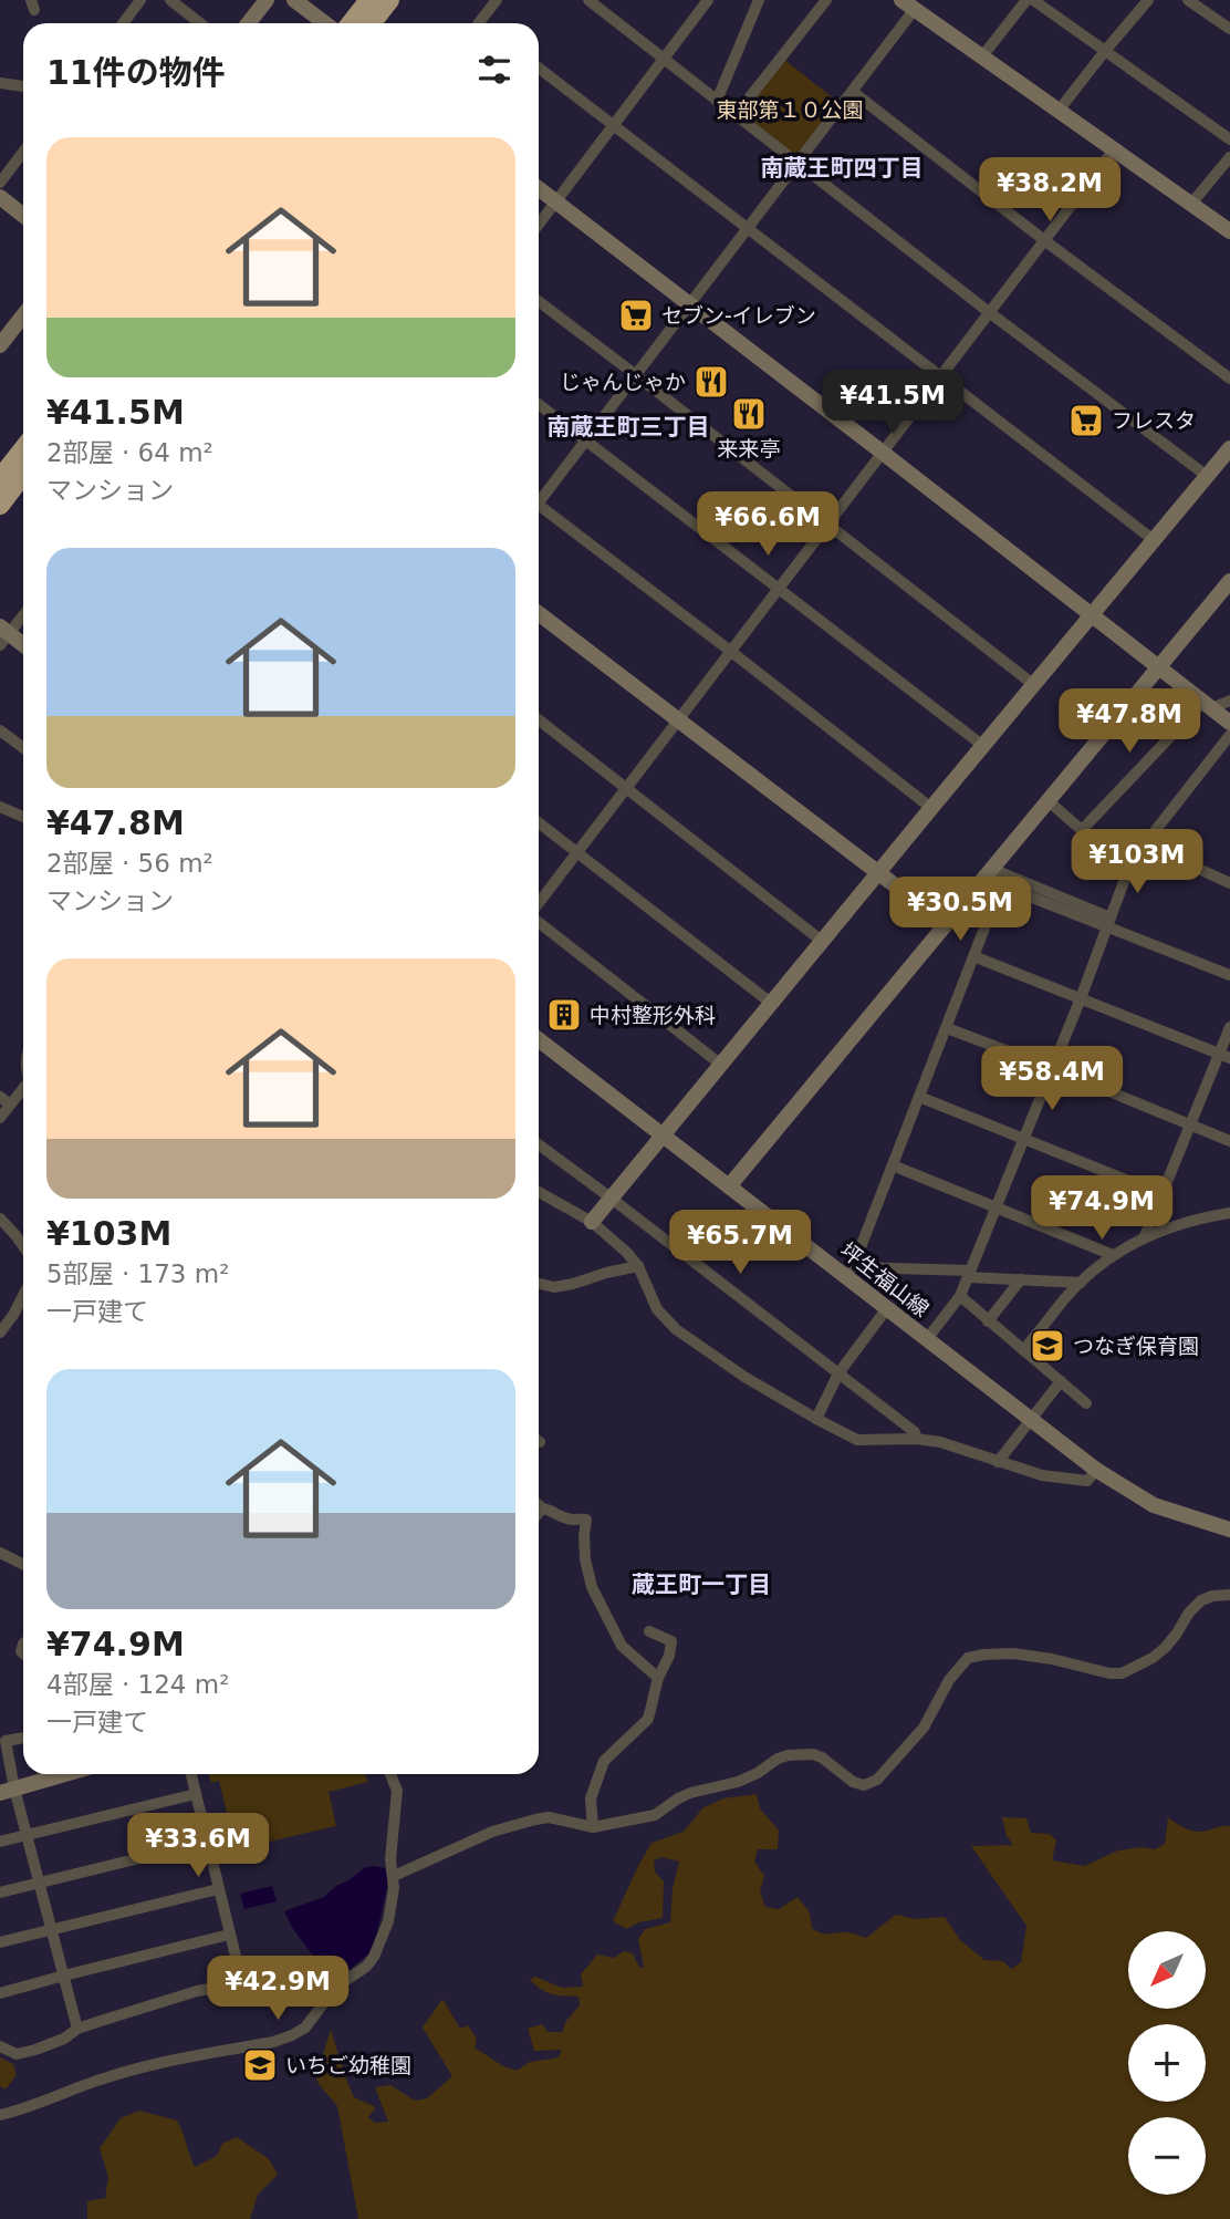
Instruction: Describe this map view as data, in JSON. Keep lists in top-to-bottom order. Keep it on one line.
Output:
{"streets":{"street":["坪生福山線"]},"districts":["南蔵王町四丁目","南蔵王町三丁目","蔵王町一丁目"],"parks":["東部第１０公園"],"places":{"supermarket":["セブン-イレブン","フレスタ"],"restaurant":["じゃんじゃか","来来亭"],"building":["中村整形外科"],"school or university":["つなぎ保育園","いちご幼稚園"]},"north":"bottom left","page":{"heading":"11件の物件","list":[{"name":"¥41.5M","note":"2部屋 · 64 m² · マンション"},{"name":"¥47.8M","note":"2部屋 · 56 m² · マンション"},{"name":"¥103M","note":"5部屋 · 173 m² · 一戸建て"},{"name":"¥74.9M","note":"4部屋 · 124 m² · 一戸建て"}],"price":["¥38.2M","¥41.5M","¥66.6M","¥47.8M","¥103M","¥30.5M","¥58.4M","¥74.9M","¥65.7M","¥33.6M","¥42.9M"],"map_buttons":["+","−"]}}
